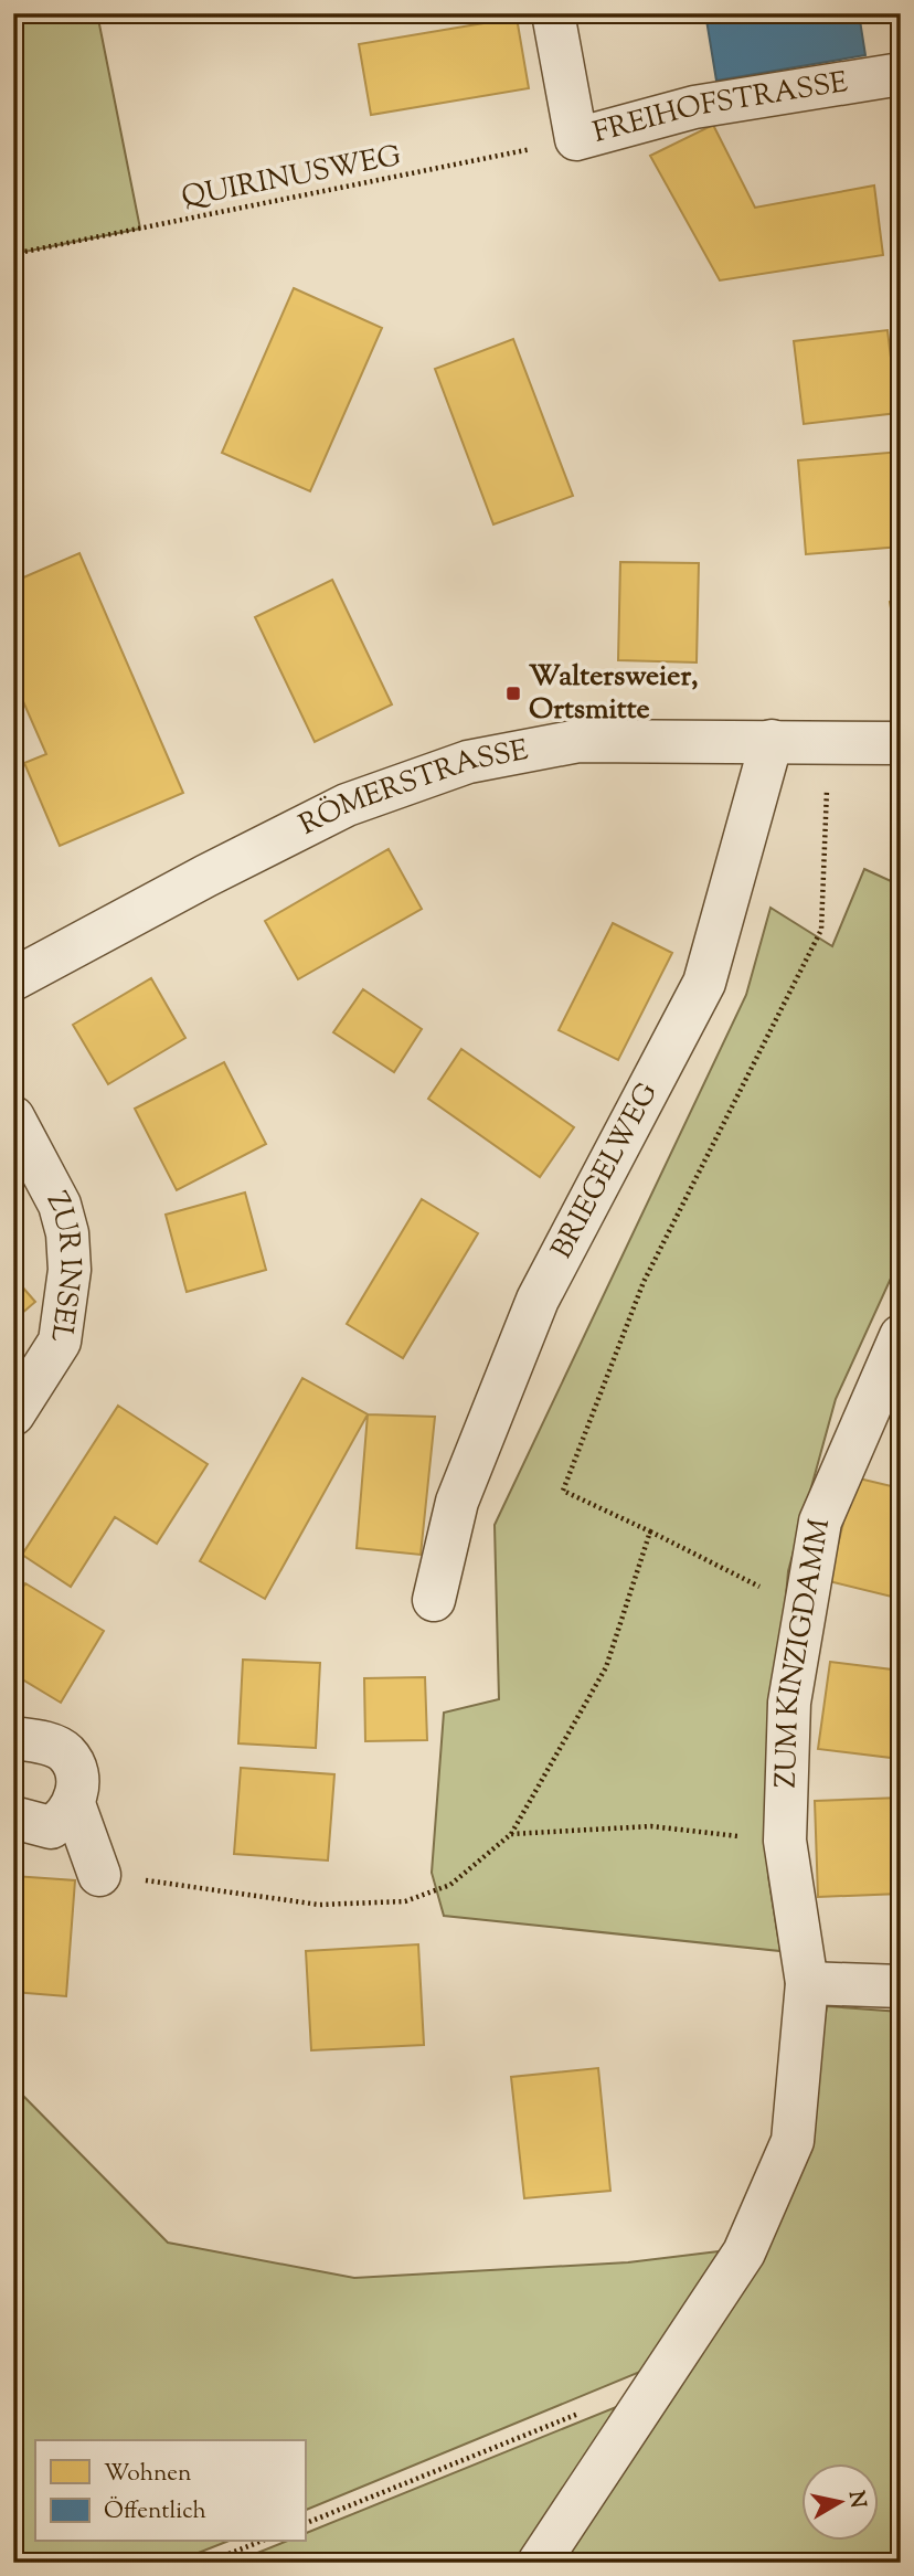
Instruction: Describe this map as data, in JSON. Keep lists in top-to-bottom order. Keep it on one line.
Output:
{"streets":{"street":["FREIHOFSTRASSE","RÖMERSTRASSE","BRIEGELWEG","ZUR INSEL","ZUM KINZIGDAMM"],"path":["QUIRINUSWEG"]},"crossings":[["FREIHOFSTRASSE","QUIRINUSWEG"],["RÖMERSTRASSE","BRIEGELWEG"]],"places":{"transit":["Waltersweier, Ortsmitte"]},"legend":["Wohnen","Öffentlich"],"north":"right"}
